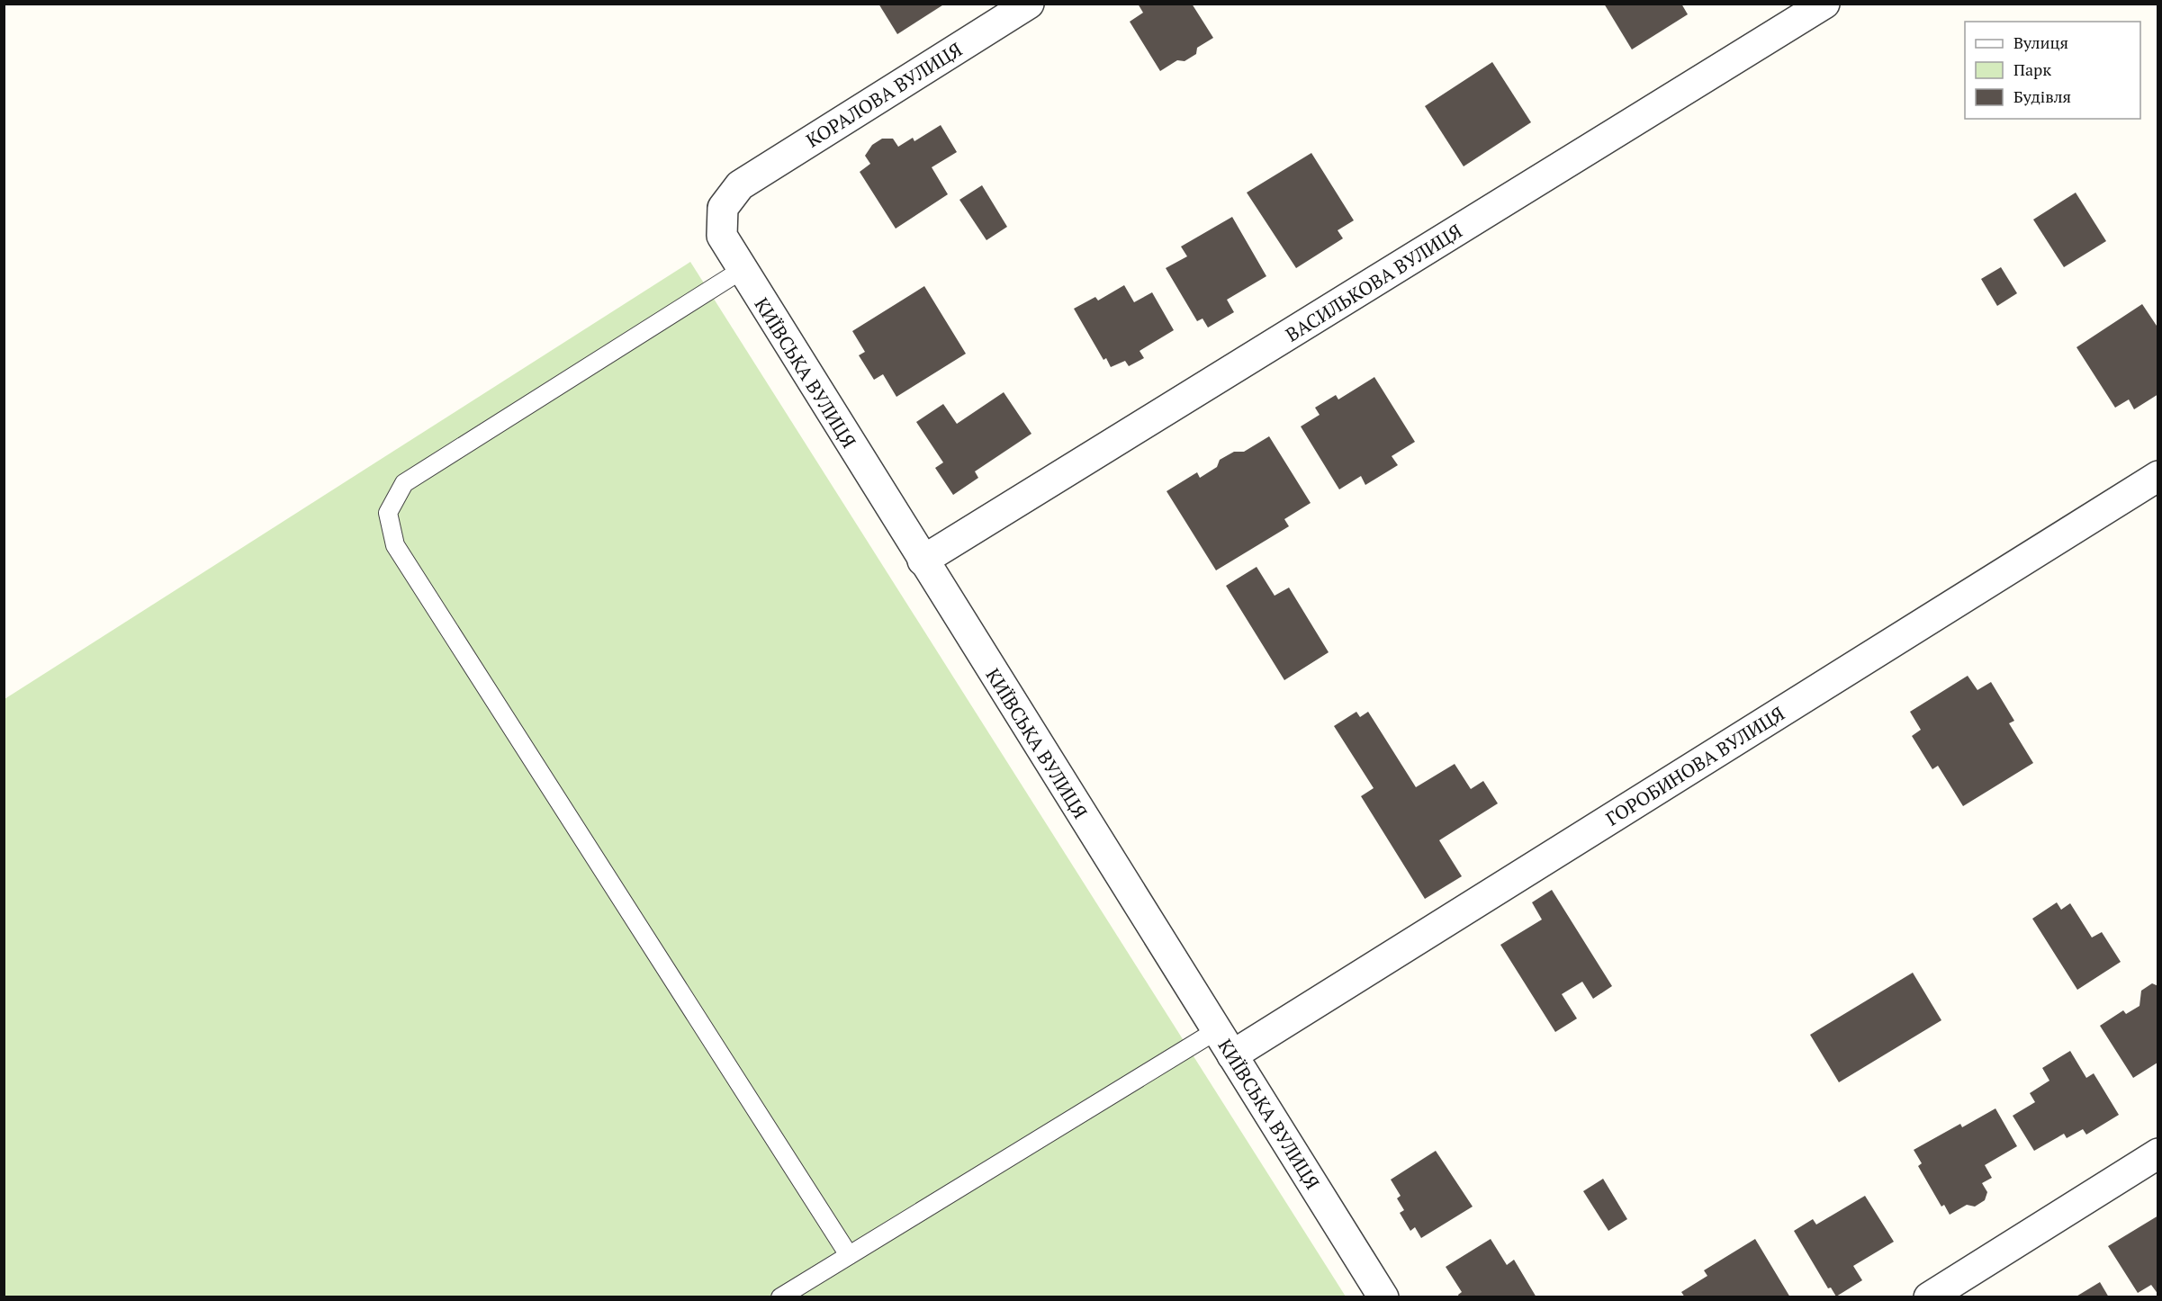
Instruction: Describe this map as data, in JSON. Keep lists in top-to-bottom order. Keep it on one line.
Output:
{"streets":{"street":["КОРАЛОВА ВУЛИЦЯ","ВАСИЛЬКОВА ВУЛИЦЯ","КИЇВСЬКА ВУЛИЦЯ","ГОРОБИНОВА ВУЛИЦЯ"]},"crossings":[["КОРАЛОВА ВУЛИЦЯ","КИЇВСЬКА ВУЛИЦЯ"],["ВАСИЛЬКОВА ВУЛИЦЯ","КИЇВСЬКА ВУЛИЦЯ"],["КИЇВСЬКА ВУЛИЦЯ","ГОРОБИНОВА ВУЛИЦЯ"]],"legend":["Вулиця","Парк","Будівля"]}
